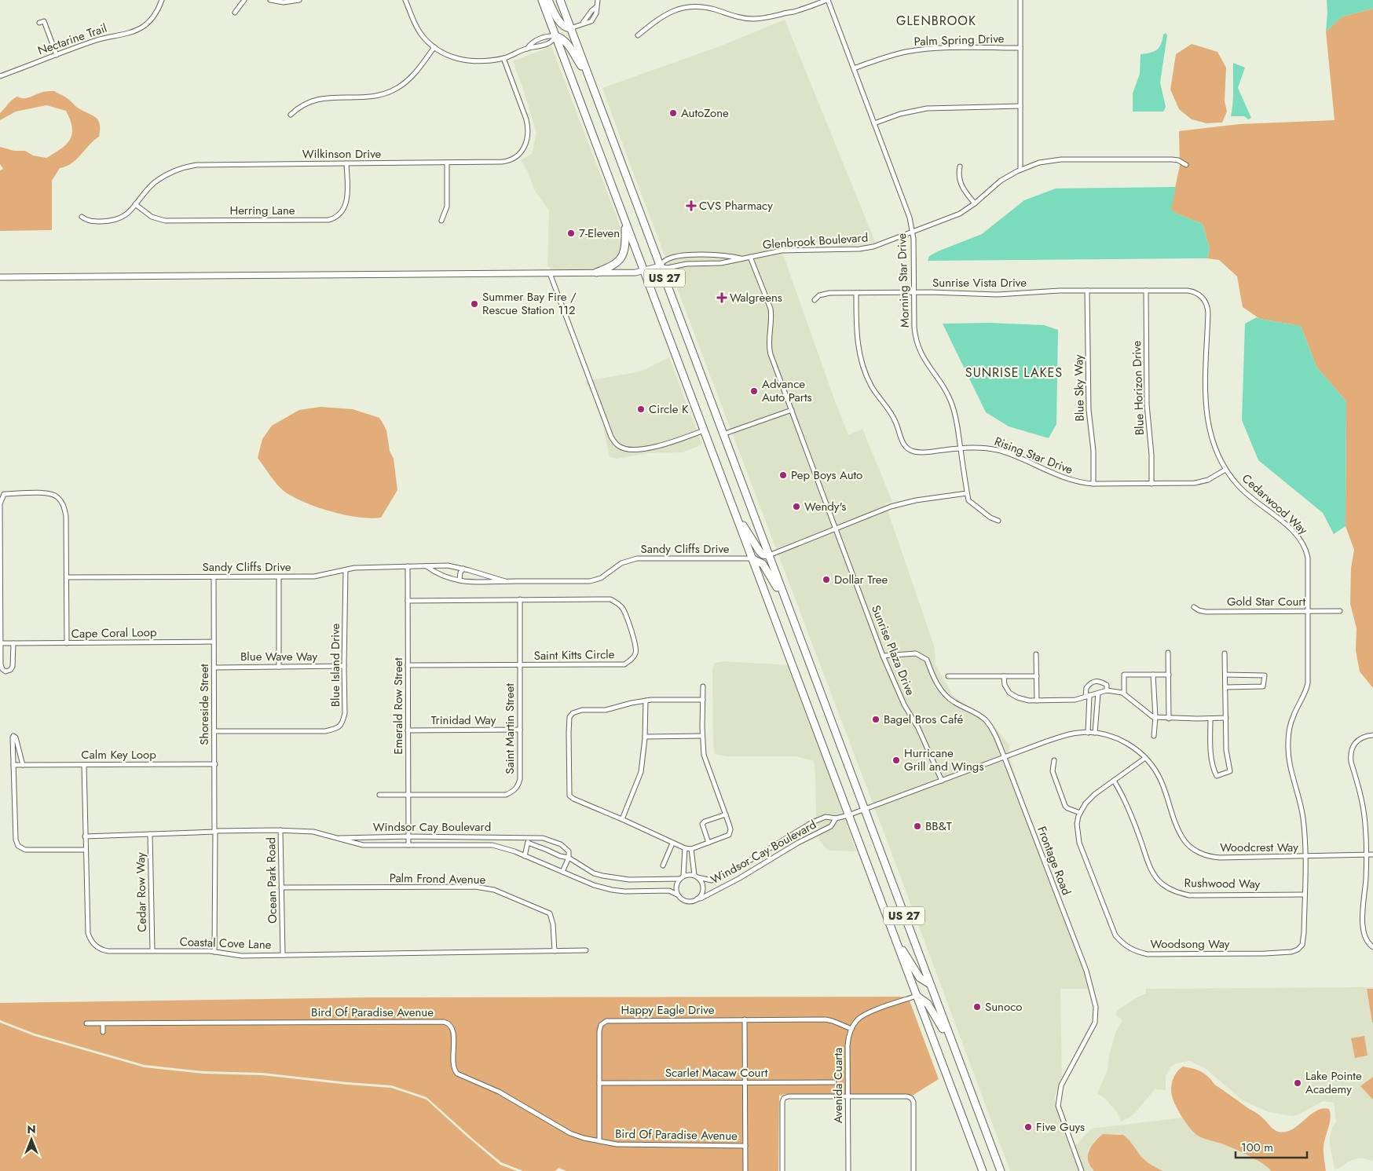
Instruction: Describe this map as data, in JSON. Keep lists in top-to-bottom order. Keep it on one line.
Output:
{"streets":{"highway":["US 27"],"street":["Nectarine Trail","Palm Spring Drive","Wilkinson Drive","Herring Lane","Glenbrook Boulevard","Morning Star Drive","Sunrise Vista Drive","Blue Sky Way","Blue Horizon Drive","Rising Star Drive","Cedarwood Way","Sandy Cliffs Drive","Gold Star Court","Cape Coral Loop","Sunrise Plaza Drive","Saint Kitts Circle","Blue Wave Way","Blue Island Drive","Shoreside Street","Emerald Row Street","Trinidad Way","Saint Martin Street","Calm Key Loop","Windsor Cay Boulevard","Woodcrest Way","Frontage Road","Palm Frond Avenue","Ocean Park Road","Rushwood Way","Cedar Row Way","Coastal Cove Lane","Woodsong Way","Happy Eagle Drive","Bird Of Paradise Avenue","Scarlet Macaw Court","Avenida Cuarta"]},"crossings":[["Palm Spring Drive","Morning Star Drive"],["Wilkinson Drive","Herring Lane"],["Glenbrook Boulevard","US 27"],["Glenbrook Boulevard","Morning Star Drive"],["Glenbrook Boulevard","Sunrise Plaza Drive"],["US 27","Sandy Cliffs Drive"],["US 27","Windsor Cay Boulevard"],["US 27","Woodcrest Way"],["Morning Star Drive","Sunrise Vista Drive"],["Morning Star Drive","Rising Star Drive"],["Sunrise Vista Drive","Blue Sky Way"],["Sunrise Vista Drive","Blue Horizon Drive"],["Sunrise Vista Drive","Rising Star Drive"],["Sunrise Vista Drive","Cedarwood Way"],["Blue Sky Way","Rising Star Drive"],["Blue Horizon Drive","Rising Star Drive"],["Blue Horizon Drive","Cedarwood Way"],["Rising Star Drive","Cedarwood Way"],["Cedarwood Way","Gold Star Court"],["Cedarwood Way","Woodcrest Way"],["Cedarwood Way","Woodsong Way"],["Sandy Cliffs Drive","Blue Island Drive"],["Sandy Cliffs Drive","Shoreside Street"],["Sandy Cliffs Drive","Emerald Row Street"],["Cape Coral Loop","Shoreside Street"],["Sunrise Plaza Drive","Woodcrest Way"],["Sunrise Plaza Drive","Frontage Road"],["Saint Kitts Circle","Emerald Row Street"],["Saint Kitts Circle","Saint Martin Street"],["Blue Wave Way","Blue Island Drive"],["Blue Wave Way","Shoreside Street"],["Blue Island Drive","Shoreside Street"],["Shoreside Street","Calm Key Loop"],["Shoreside Street","Windsor Cay Boulevard"],["Shoreside Street","Coastal Cove Lane"],["Emerald Row Street","Trinidad Way"],["Emerald Row Street","Saint Martin Street"],["Emerald Row Street","Windsor Cay Boulevard"],["Trinidad Way","Saint Martin Street"],["Calm Key Loop","Coastal Cove Lane"],["Windsor Cay Boulevard","Woodcrest Way"],["Windsor Cay Boulevard","Ocean Park Road"],["Windsor Cay Boulevard","Cedar Row Way"],["Windsor Cay Boulevard","Coastal Cove Lane"],["Woodcrest Way","Frontage Road"],["Woodcrest Way","Woodsong Way"],["Palm Frond Avenue","Ocean Park Road"],["Palm Frond Avenue","Coastal Cove Lane"],["Ocean Park Road","Coastal Cove Lane"],["Rushwood Way","Woodsong Way"],["Cedar Row Way","Coastal Cove Lane"],["Happy Eagle Drive","Bird Of Paradise Avenue"],["Happy Eagle Drive","Scarlet Macaw Court"],["Happy Eagle Drive","Avenida Cuarta"]],"districts":["GLENBROOK","SUNRISE LAKES"],"places":{"other":["AutoZone","7-Eleven","Summer Bay Fire / Rescue Station 112","Advance Auto Parts","Circle K","Pep Boys Auto","Wendy's","Dollar Tree","Bagel Bros Café","Hurricane Grill and Wings","BB&T","Sunoco","Lake Pointe Academy","Five Guys"],"health":["CVS Pharmacy","Walgreens"]},"scale_bar":"100 m","north":"top"}
